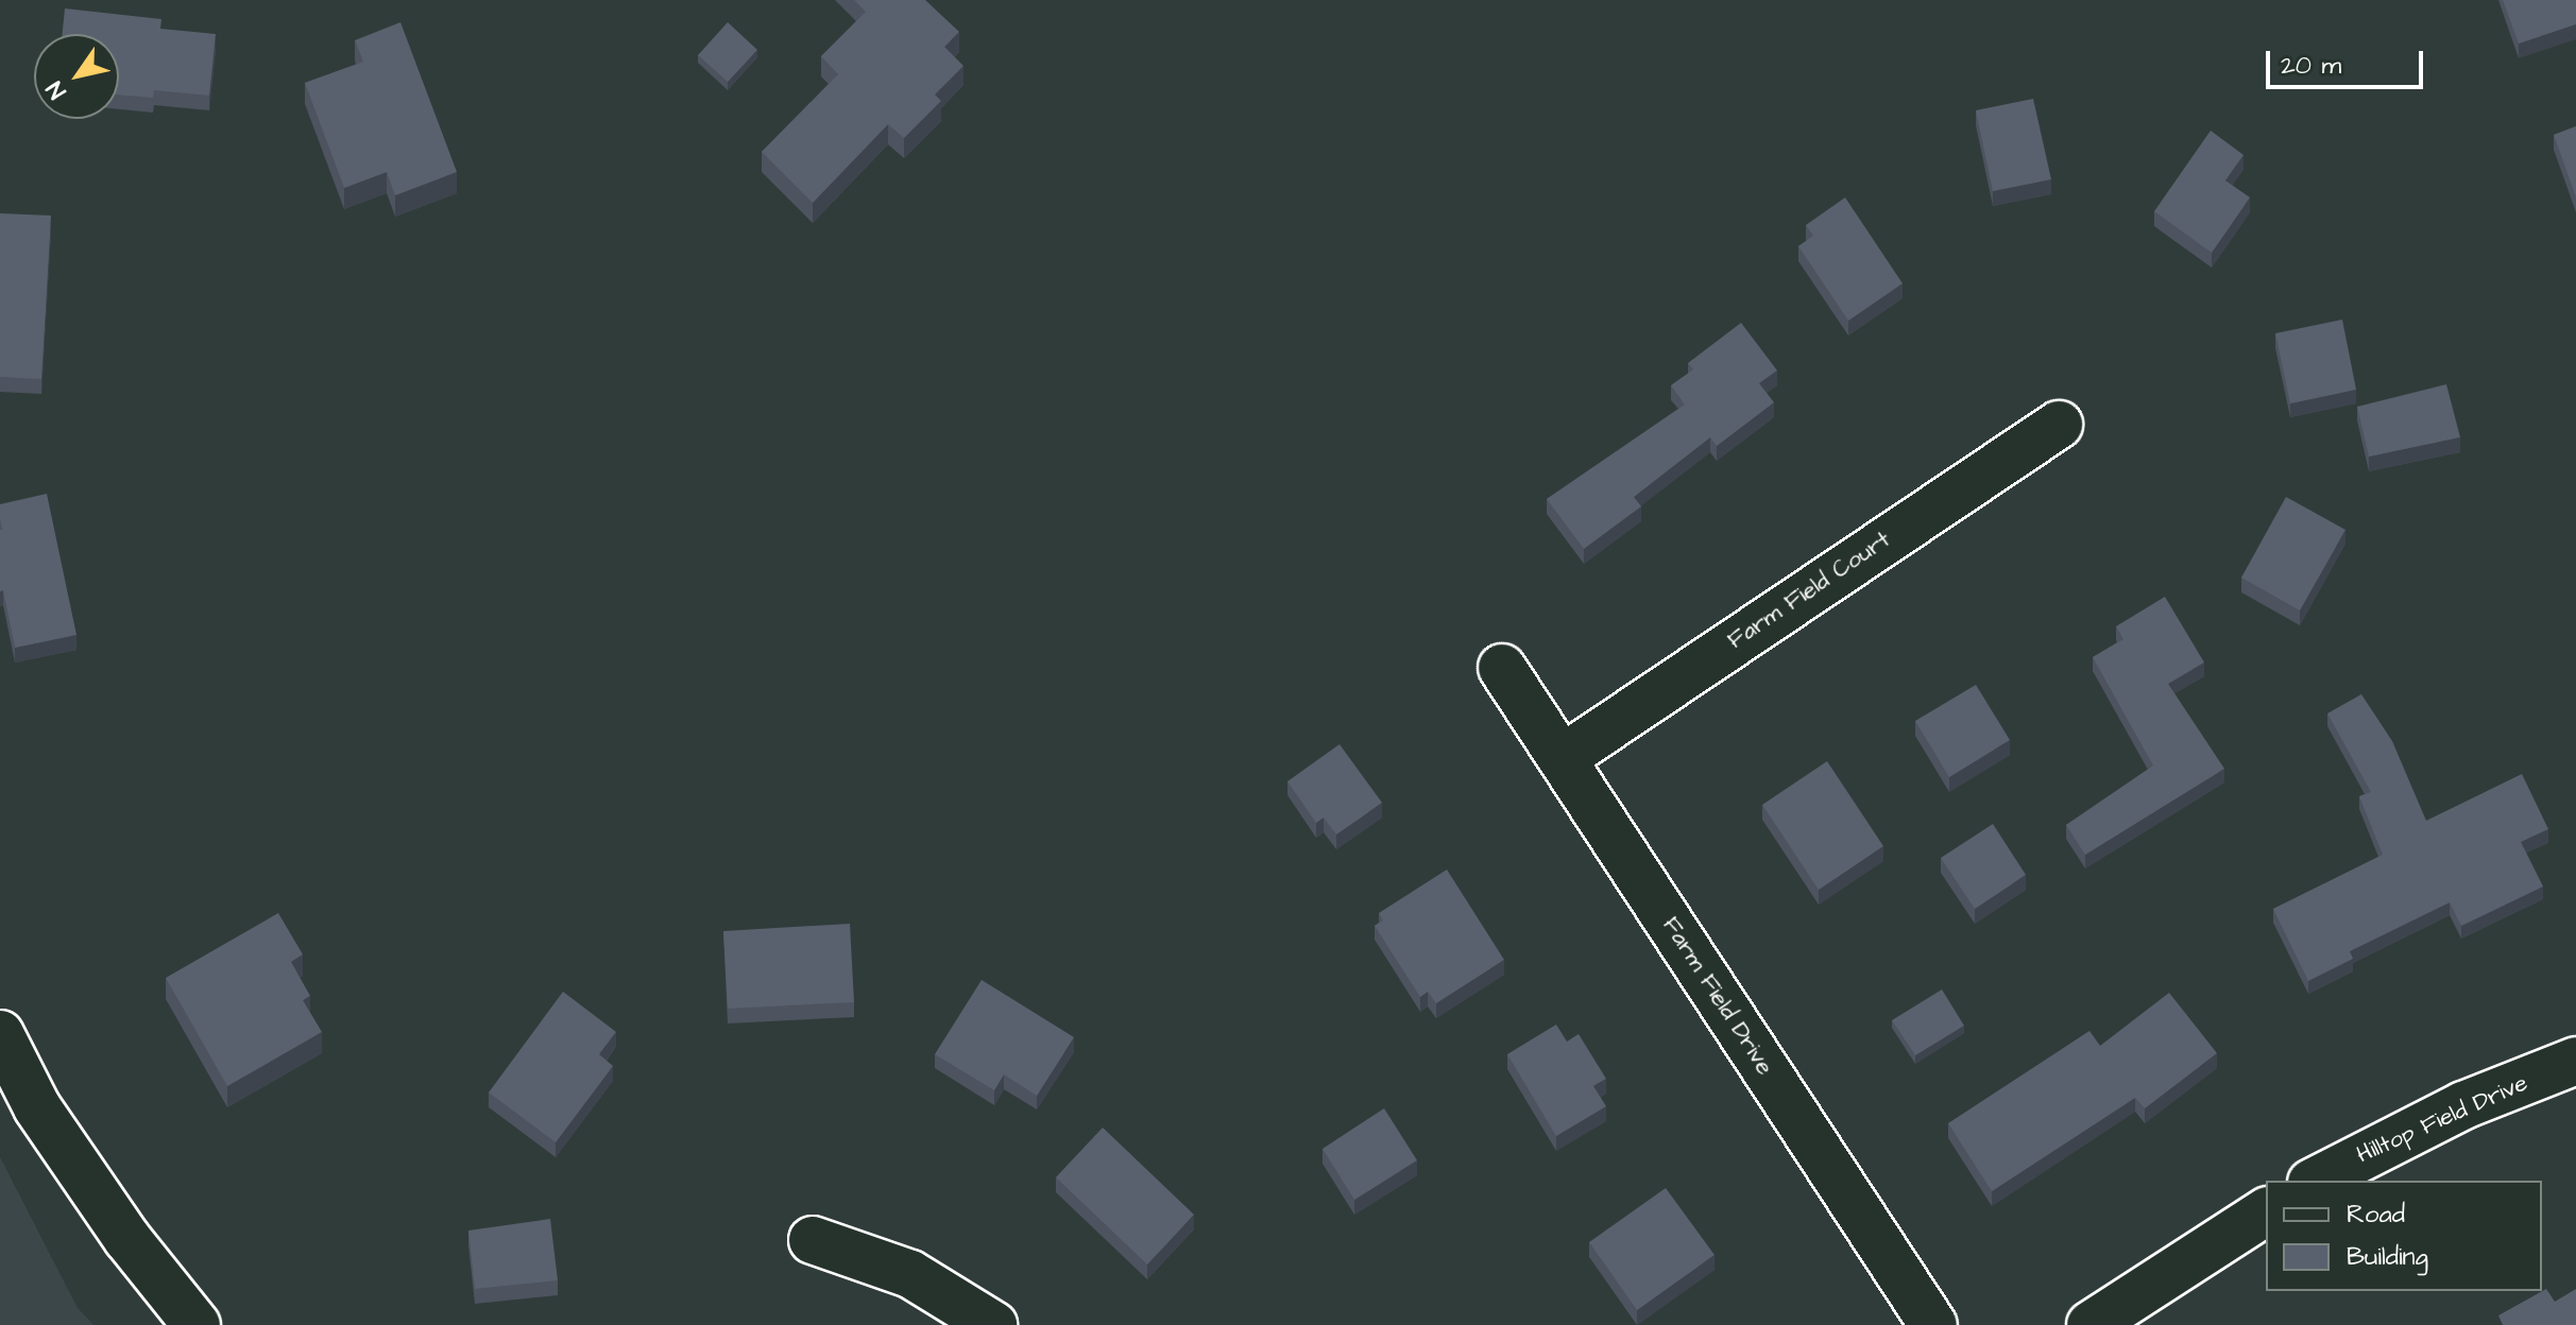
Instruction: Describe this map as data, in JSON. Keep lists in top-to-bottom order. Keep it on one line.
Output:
{"streets":{"street":["Farm Field Court","Farm Field Drive","Hilltop Field Drive"]},"crossings":[["Farm Field Court","Farm Field Drive"]],"legend":["Road","Building"],"scale_bar":"20 m","north":"bottom left"}
